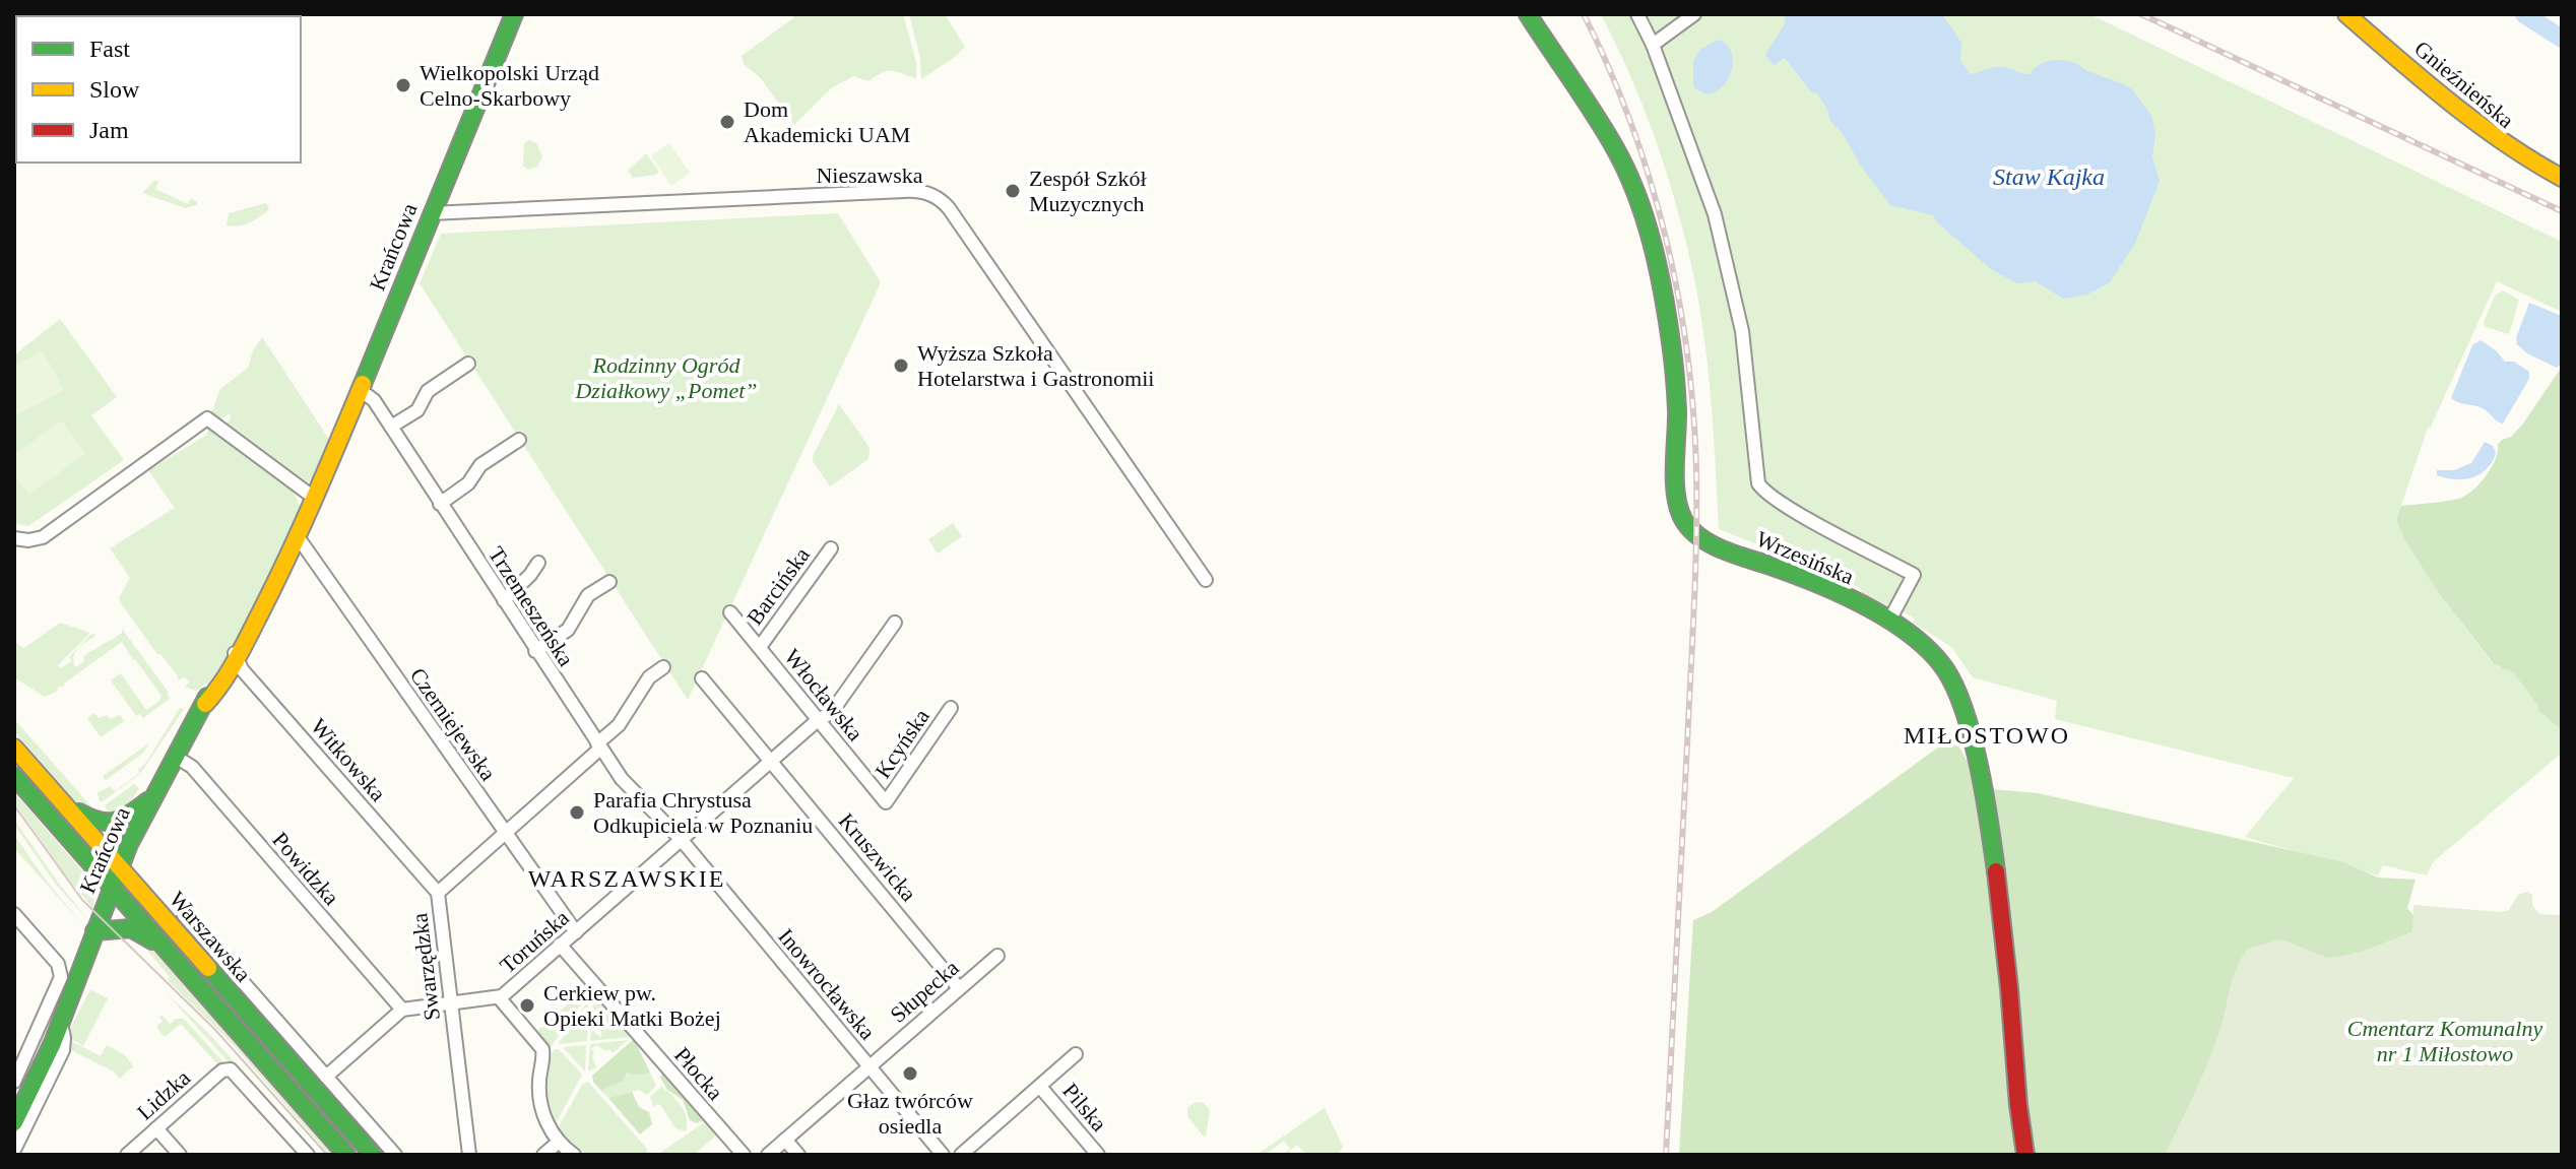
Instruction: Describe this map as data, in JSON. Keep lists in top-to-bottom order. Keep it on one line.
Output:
{"streets":{"street":["Gnieźnieńska","Nieszawska","Krańcowa","Wrzesińska","Barcińska","Trzemeszeńska","Włocławska","Czerniejewska","Kcyńska","Witkowska","Kruszwicka","Powidzka","Warszawska","Toruńska","Swarzędzka","Inowrocławska","Słupecka","Płocka","Lidzka","Pilska"]},"crossings":[["Nieszawska","Krańcowa"],["Krańcowa","Trzemeszeńska"],["Krańcowa","Czerniejewska"],["Krańcowa","Witkowska"],["Krańcowa","Powidzka"],["Krańcowa","Warszawska"],["Barcińska","Włocławska"],["Trzemeszeńska","Toruńska"],["Trzemeszeńska","Swarzędzka"],["Trzemeszeńska","Inowrocławska"],["Włocławska","Kcyńska"],["Włocławska","Toruńska"],["Czerniejewska","Toruńska"],["Czerniejewska","Swarzędzka"],["Witkowska","Swarzędzka"],["Kruszwicka","Toruńska"],["Kruszwicka","Słupecka"],["Powidzka","Toruńska"],["Toruńska","Swarzędzka"],["Toruńska","Inowrocławska"],["Toruńska","Płocka"],["Inowrocławska","Słupecka"]],"districts":["MIŁOSTOWO","WARSZAWSKIE"],"water":["Staw Kajka"],"parks":["Rodzinny Ogród Działkowy „Pomet”","Cmentarz Komunalny nr 1 Miłostowo"],"places":["Wielkopolski Urząd Celno-Skarbowy","Dom Akademicki UAM","Zespół Szkół Muzycznych","Wyższa Szkoła Hotelarstwa i Gastronomii","Parafia Chrystusa Odkupiciela w Poznaniu","Cerkiew pw. Opieki Matki Bożej","Głaz twórców osiedla"],"legend":["Fast","Slow","Jam"]}
